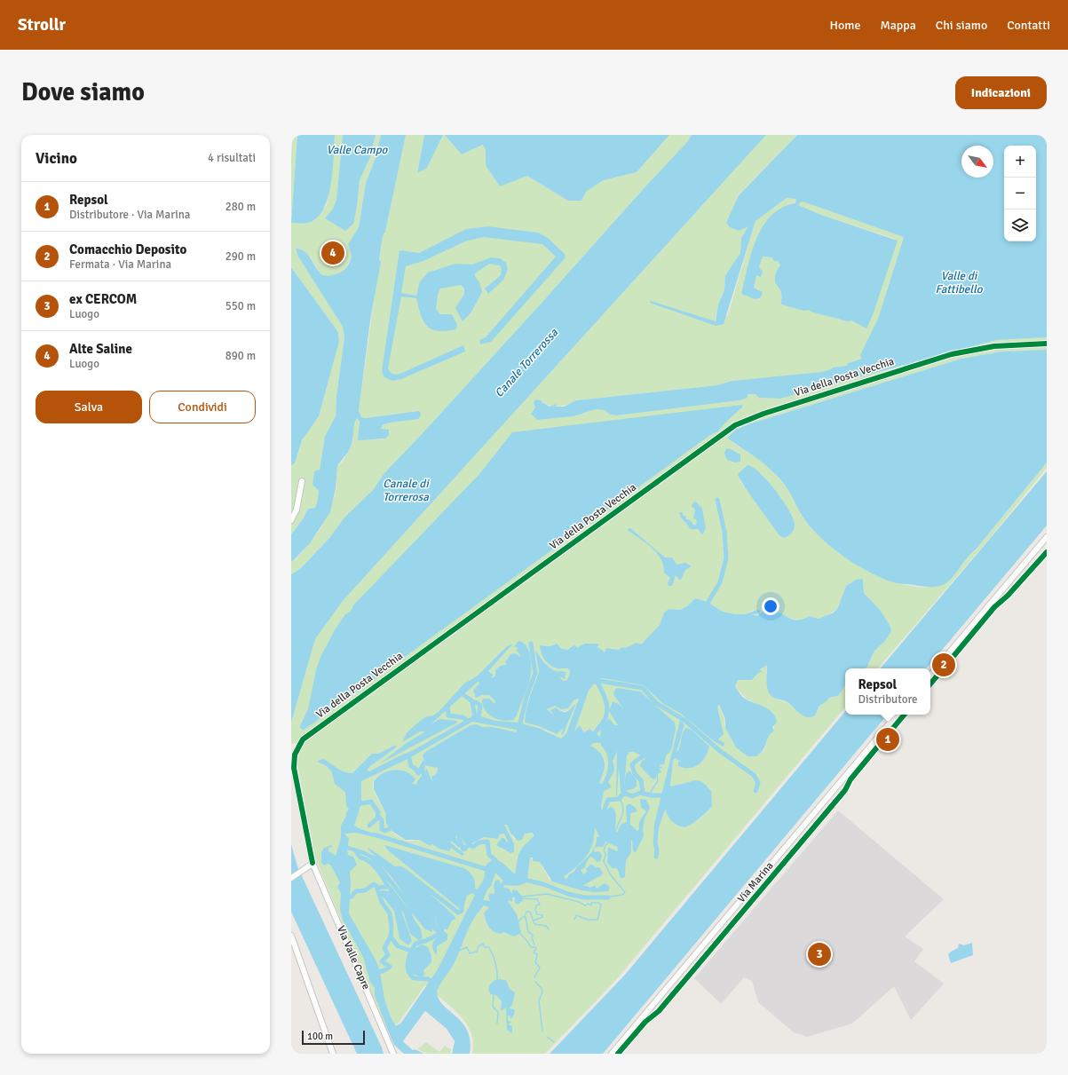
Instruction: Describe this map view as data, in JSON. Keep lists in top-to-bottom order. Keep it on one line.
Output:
{"streets":{"street":["Via della Posta Vecchia","Via Marina","Via Valle Capre"]},"crossings":[["Via della Posta Vecchia","Via Valle Capre"]],"water":["Valle Campo","Valle di Fattibello","Canale Torrerossa","Canale di Torrerosa"],"scale_bar":"100 m","north":"bottom right","page":{"header":"Strollr","nav":["Home","Mappa","Chi siamo","Contatti"],"buttons":["Indicazioni",["Salva","Condividi"]],"title":"Dove siamo","heading":["Vicino","4 risultati"],"map_buttons":["+","−"],"list":[{"mark":"1","name":"Repsol","note":"Distributore · Via Marina","value":"280 m"},{"mark":"2","name":"Comacchio Deposito","note":"Fermata · Via Marina","value":"290 m"},{"mark":"3","name":"ex CERCOM","note":"Luogo","value":"550 m"},{"mark":"4","name":"Alte Saline","note":"Luogo","value":"890 m"}],"pins":["4","2","1","3"],"popup":["Repsol","Distributore"],"scale":"100 m"}}
